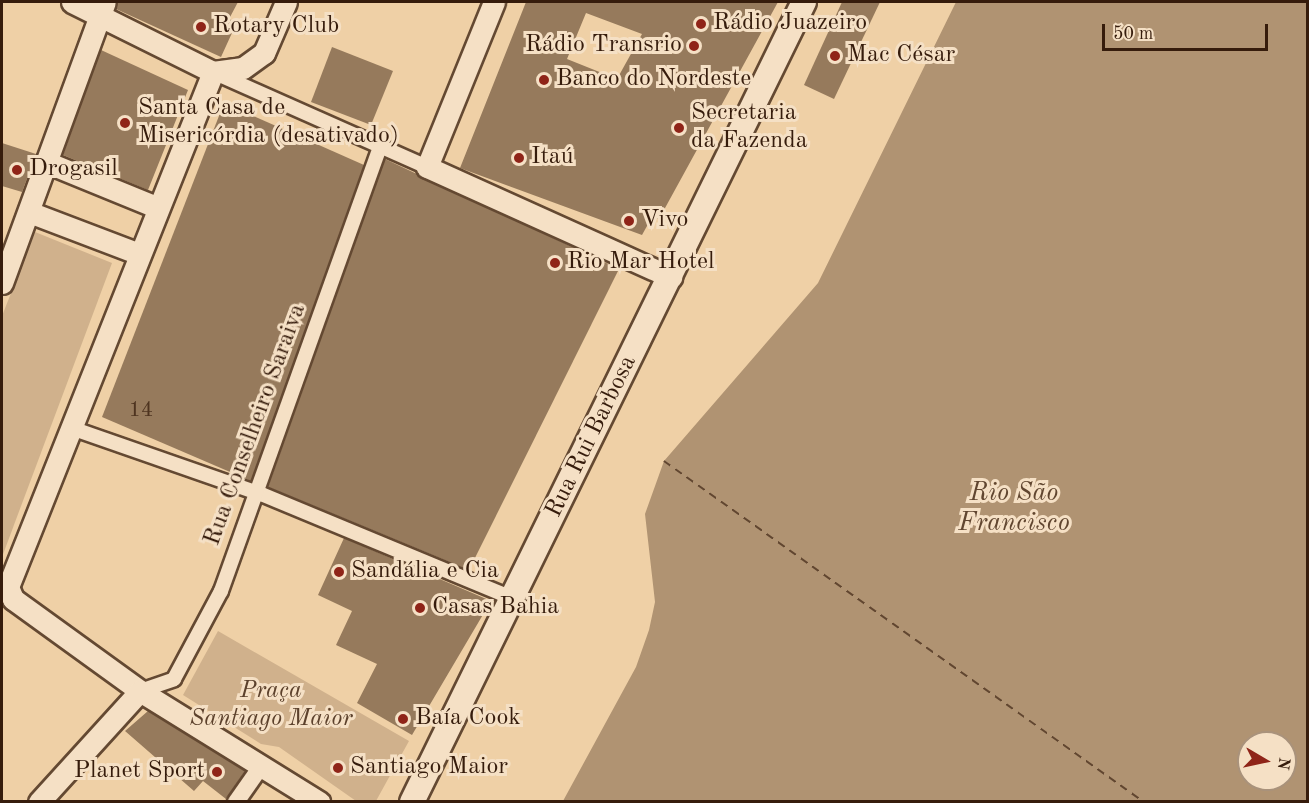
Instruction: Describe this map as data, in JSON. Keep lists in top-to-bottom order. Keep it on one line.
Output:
{"streets":{"main road":["Rua Rui Barbosa"],"street":["Rua Conselheiro Saraiva"]},"water":["Rio São Francisco"],"parks":["Praça Santiago Maior"],"places":["Rádio Juazeiro","Rotary Club","Rádio Transrio","Mac César","Banco do Nordeste","Santa Casa de Misericórdia (desativado)","Secretaria da Fazenda","Itaú","Drogasil","Vivo","Rio Mar Hotel","Sandália e Cia","Casas Bahia","Baía Cook","Santiago Maior","Planet Sport"],"house_numbers":["14"],"scale_bar":"50 m","north":"right"}
